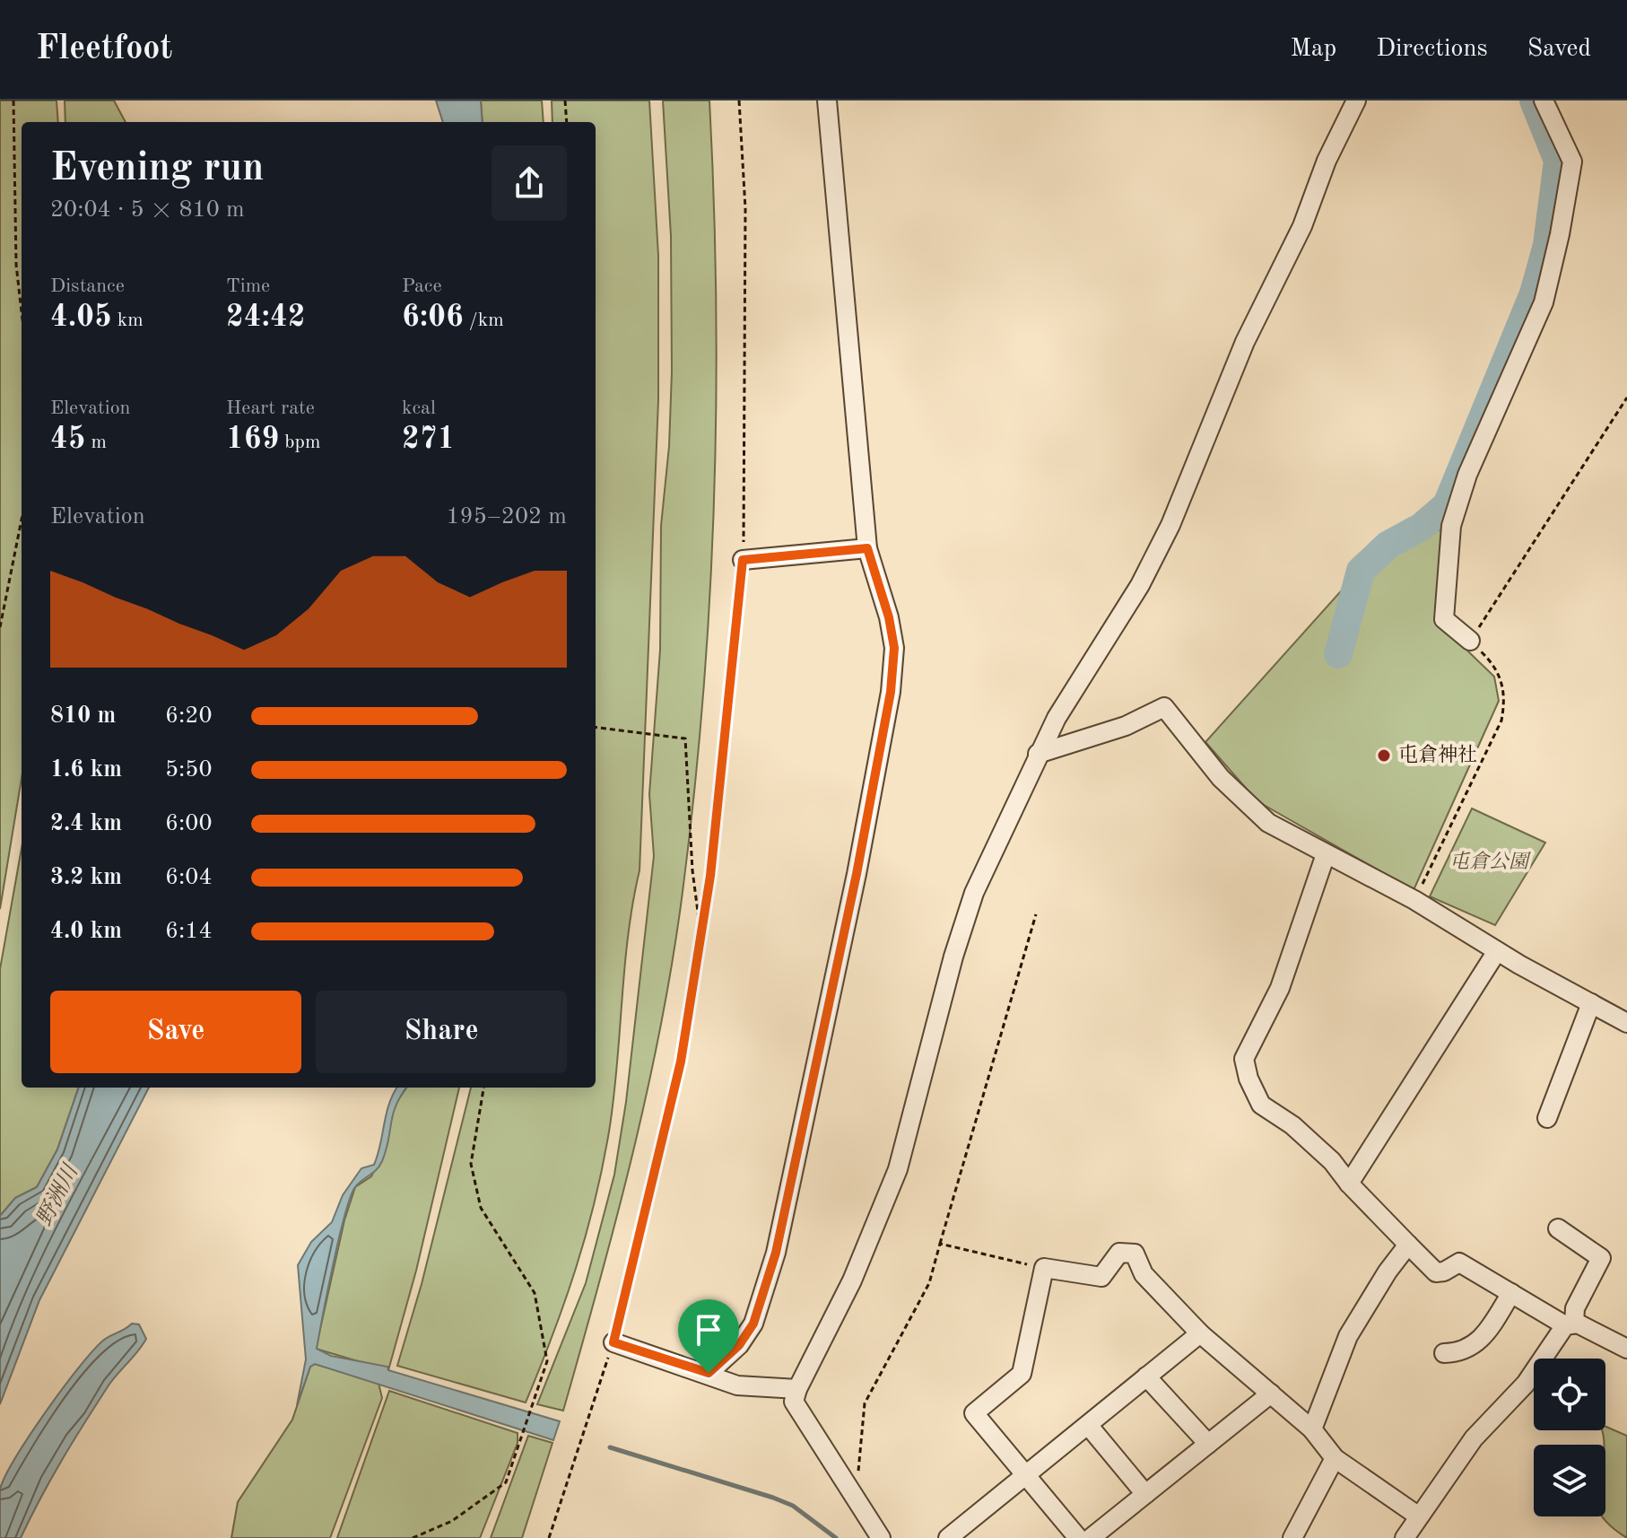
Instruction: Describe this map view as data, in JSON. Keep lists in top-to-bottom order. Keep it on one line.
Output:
{"water":["野洲川"],"parks":["屯倉公園"],"places":["屯倉神社"],"page":{"header":"Fleetfoot","nav":["Map","Directions","Saved"],"heading":["Evening run","20:04 · 5 × 810 m"],"stats":[["Distance","4.05 km"],["Time","24:42"],["Pace","6:06 /km"],["Elevation","45 m"],["Heart rate","169 bpm"],["kcal","271"]],"chart":["Elevation","195–202 m"],"list":[{"name":"810 m","note":"6:20"},{"name":"1.6 km","note":"5:50"},{"name":"2.4 km","note":"6:00"},{"name":"3.2 km","note":"6:04"},{"name":"4.0 km","note":"6:14"}],"buttons":["Save","Share"]}}
